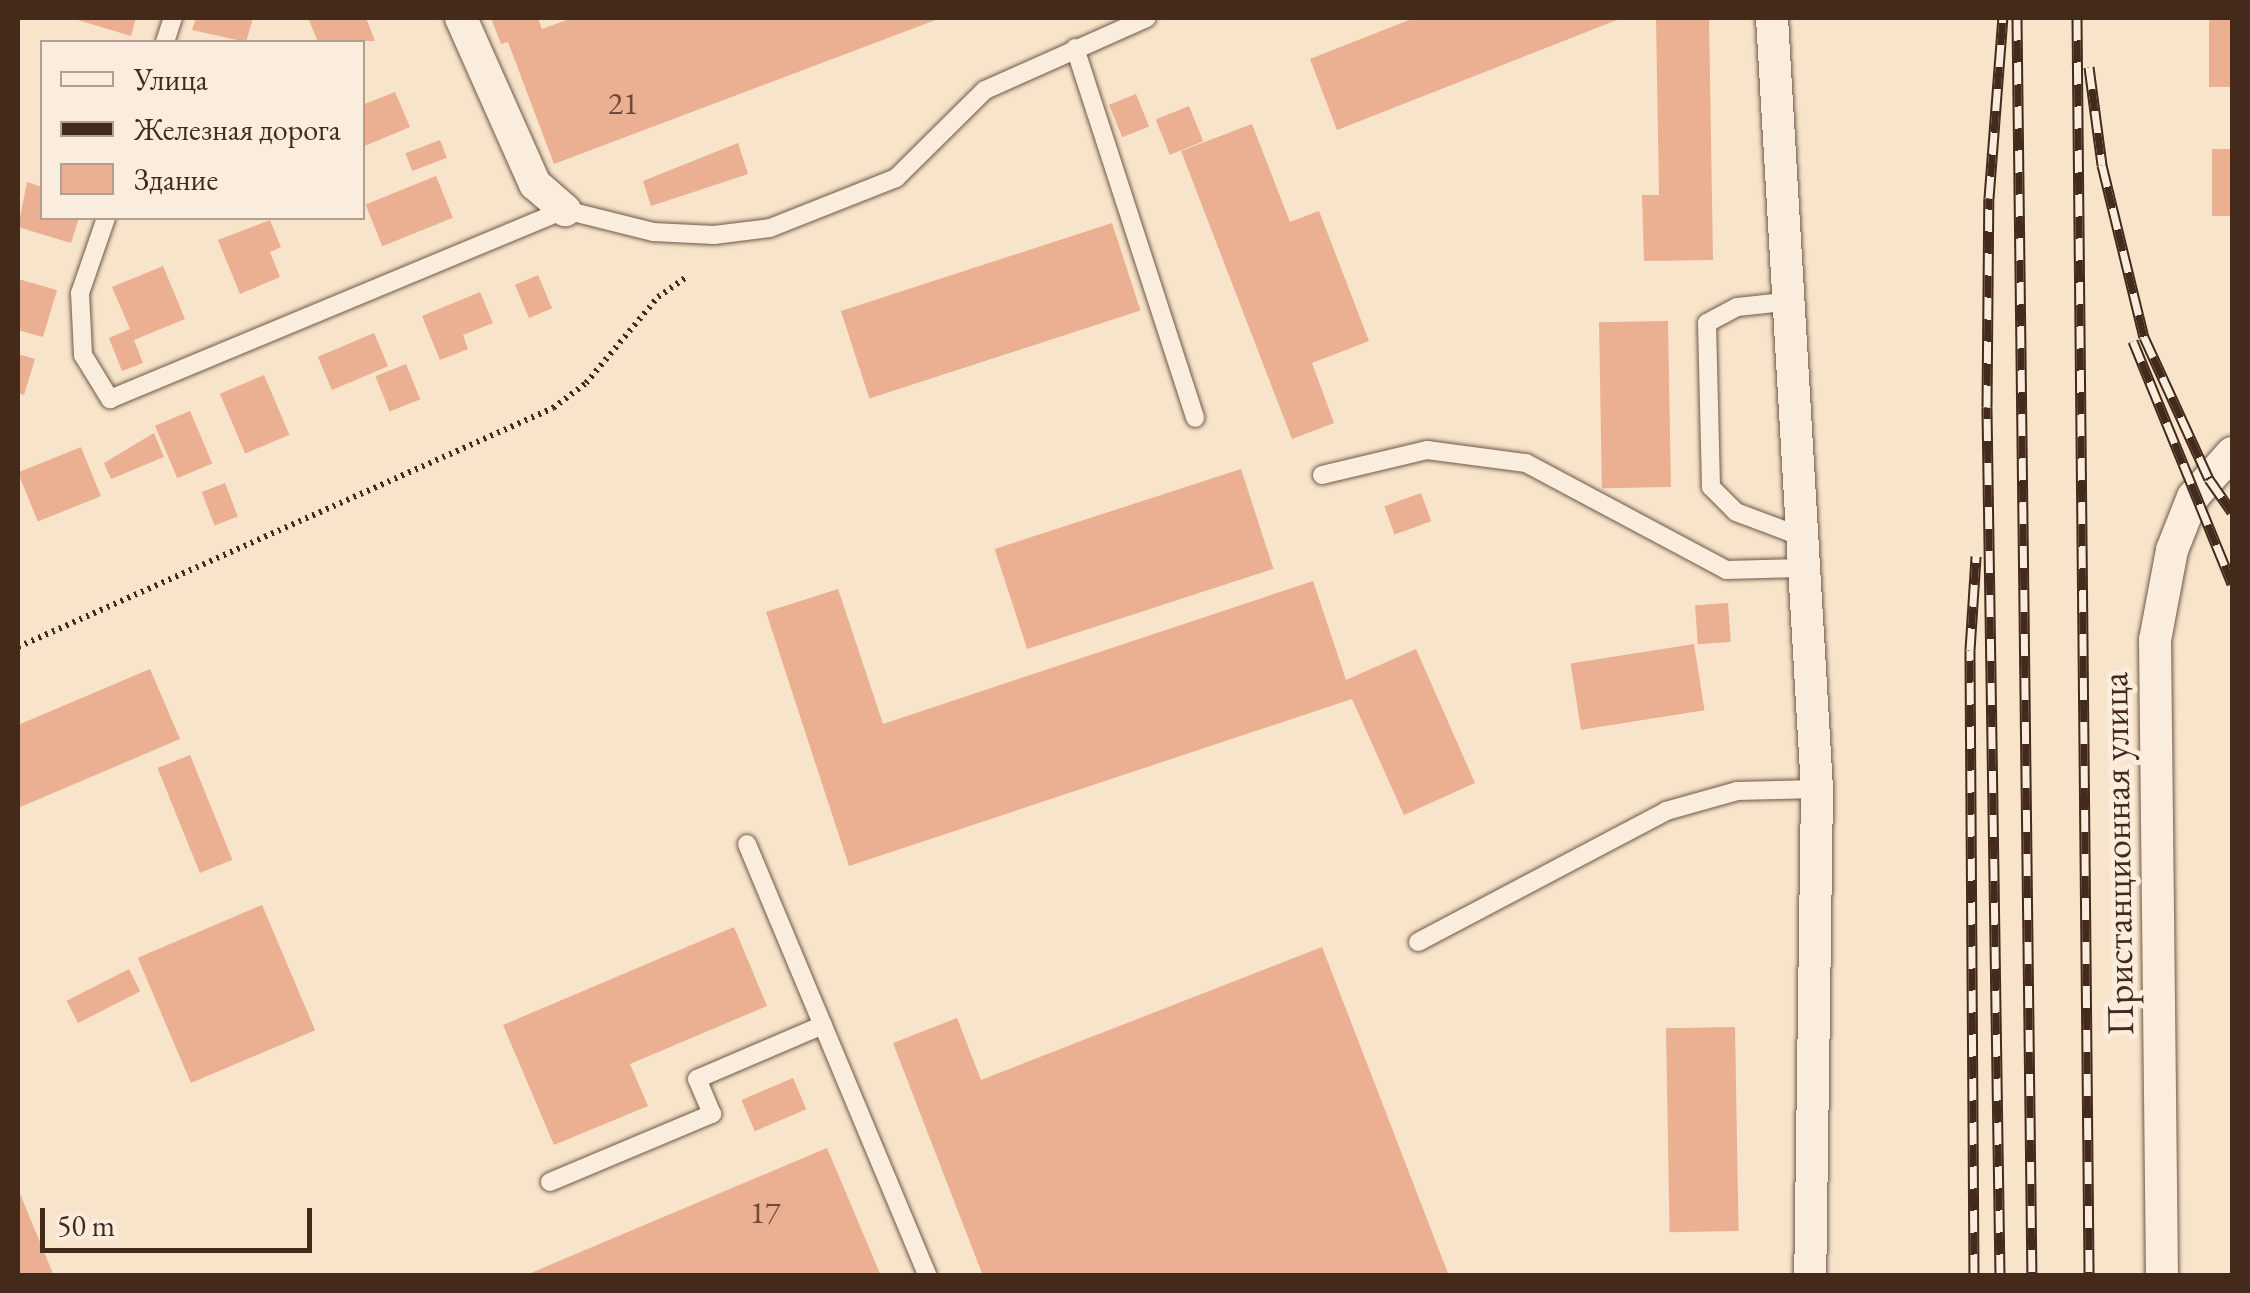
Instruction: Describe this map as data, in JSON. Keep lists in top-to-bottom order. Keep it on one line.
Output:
{"streets":{"street":["Пристанционная улица"]},"house_numbers":["21","17"],"legend":["Улица","Железная дорога","Здание"],"scale_bar":"50 m"}
